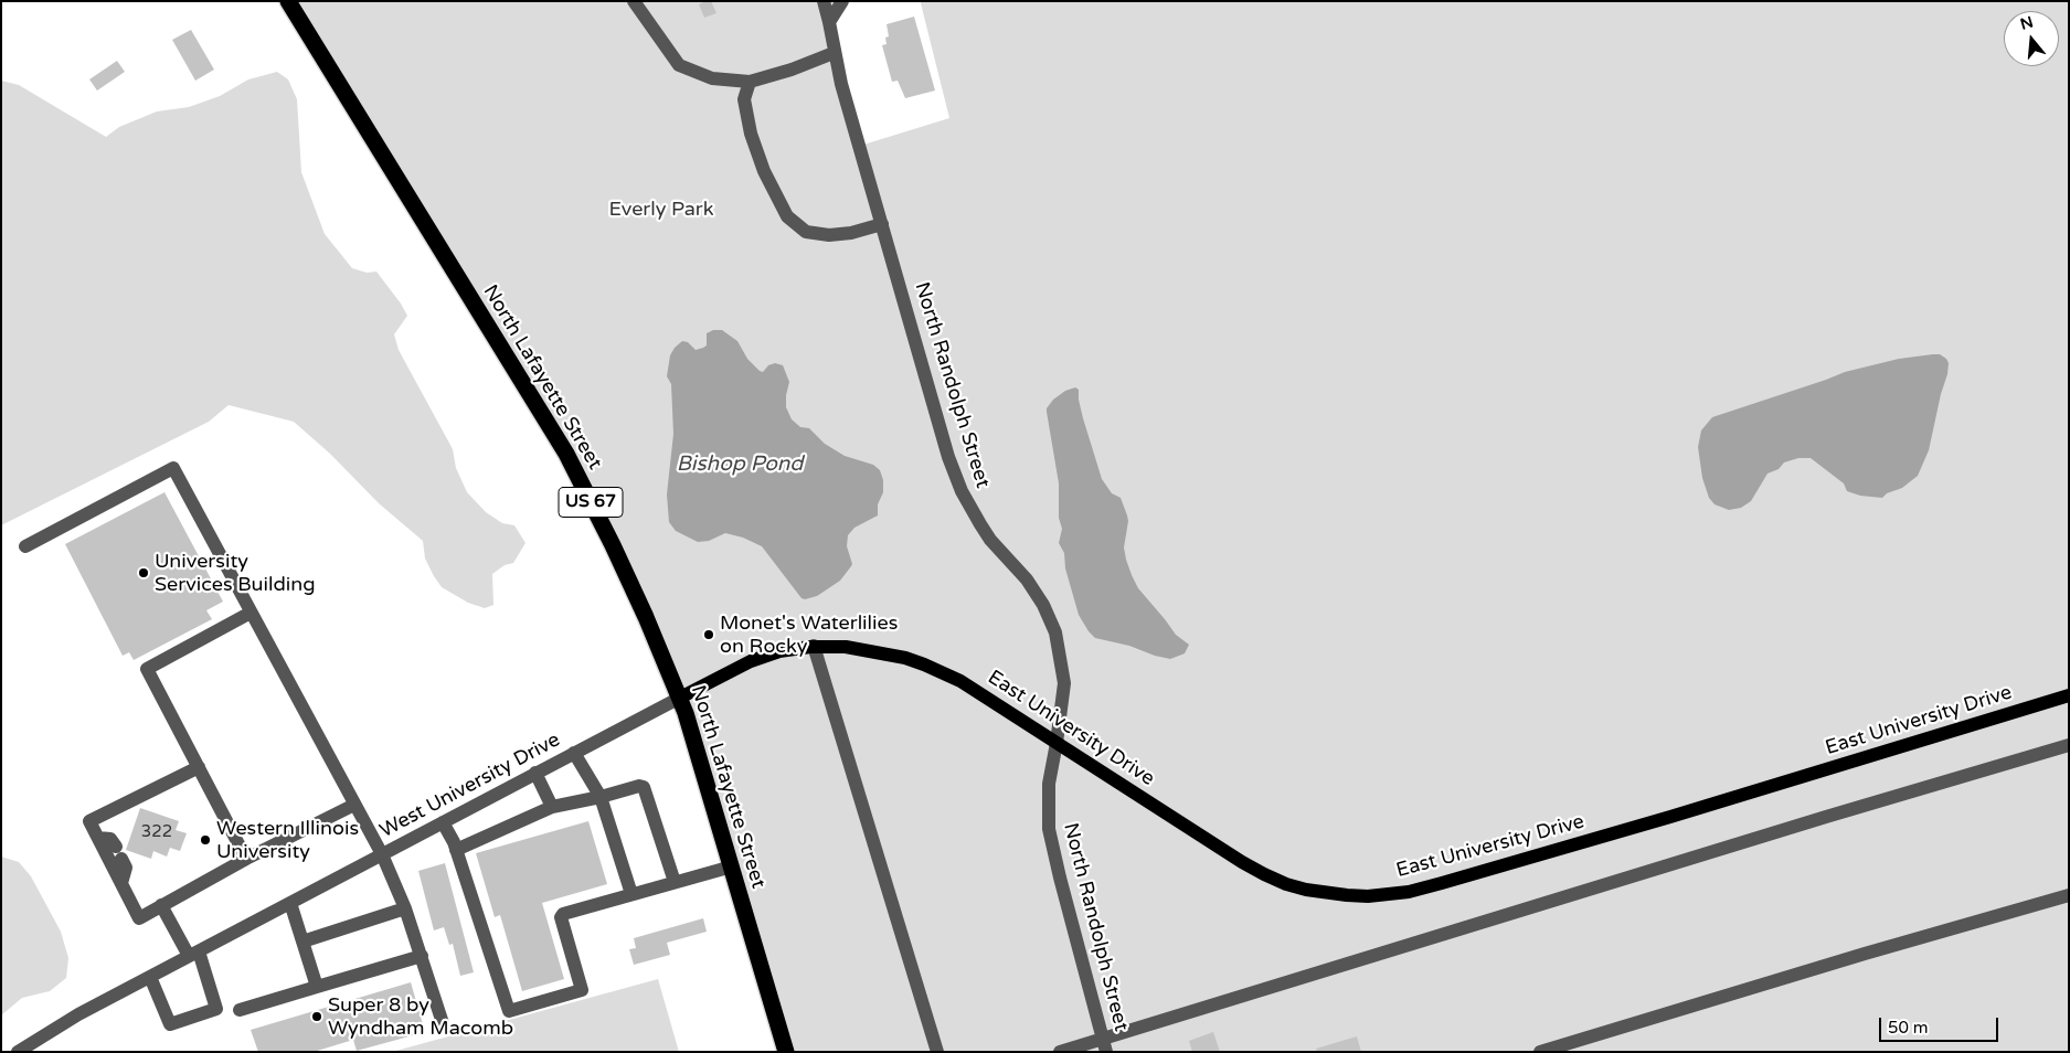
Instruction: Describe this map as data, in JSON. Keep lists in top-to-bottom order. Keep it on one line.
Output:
{"streets":{"highway":["North Lafayette Street","US 67"],"main road":["East University Drive"],"street":["North Randolph Street","West University Drive"]},"crossings":[["North Lafayette Street","East University Drive"],["North Lafayette Street","West University Drive"],["North Randolph Street","East University Drive"],["East University Drive","West University Drive"]],"water":["Bishop Pond"],"parks":["Everly Park"],"places":["University Services Building","Monet's Waterlilies on Rocky","Western Illinois University","Super 8 by Wyndham Macomb"],"house_numbers":["322"],"scale_bar":"50 m","north":"top"}
